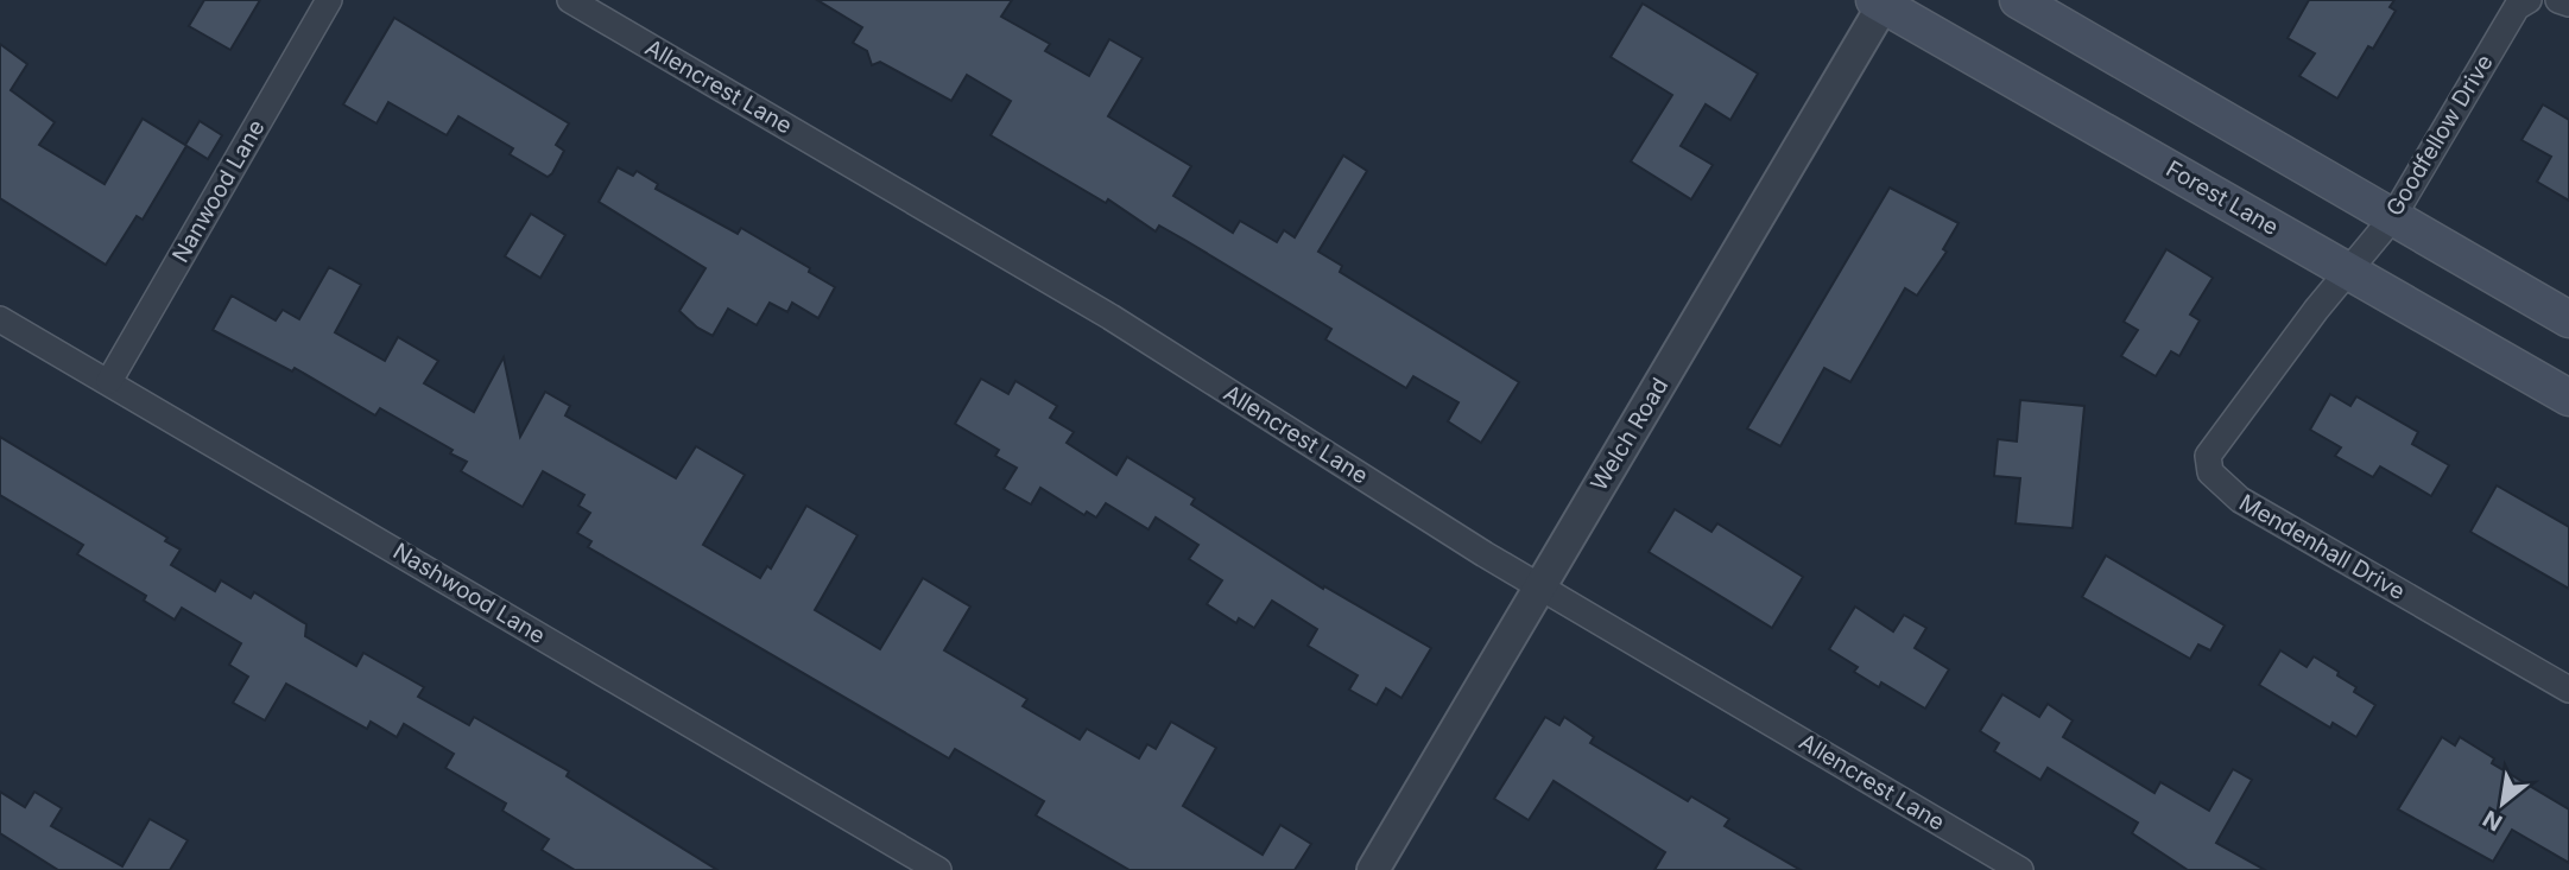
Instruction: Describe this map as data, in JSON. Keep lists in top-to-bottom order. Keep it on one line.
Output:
{"streets":{"main road":["Forest Lane"],"street":["Allencrest Lane","Goodfellow Drive","Nanwood Lane","Welch Road","Mendenhall Drive","Nashwood Lane"]},"crossings":[["Allencrest Lane","Welch Road"],["Goodfellow Drive","Forest Lane"],["Goodfellow Drive","Mendenhall Drive"],["Nanwood Lane","Nashwood Lane"],["Forest Lane","Welch Road"],["Forest Lane","Mendenhall Drive"]],"north":"bottom left"}
